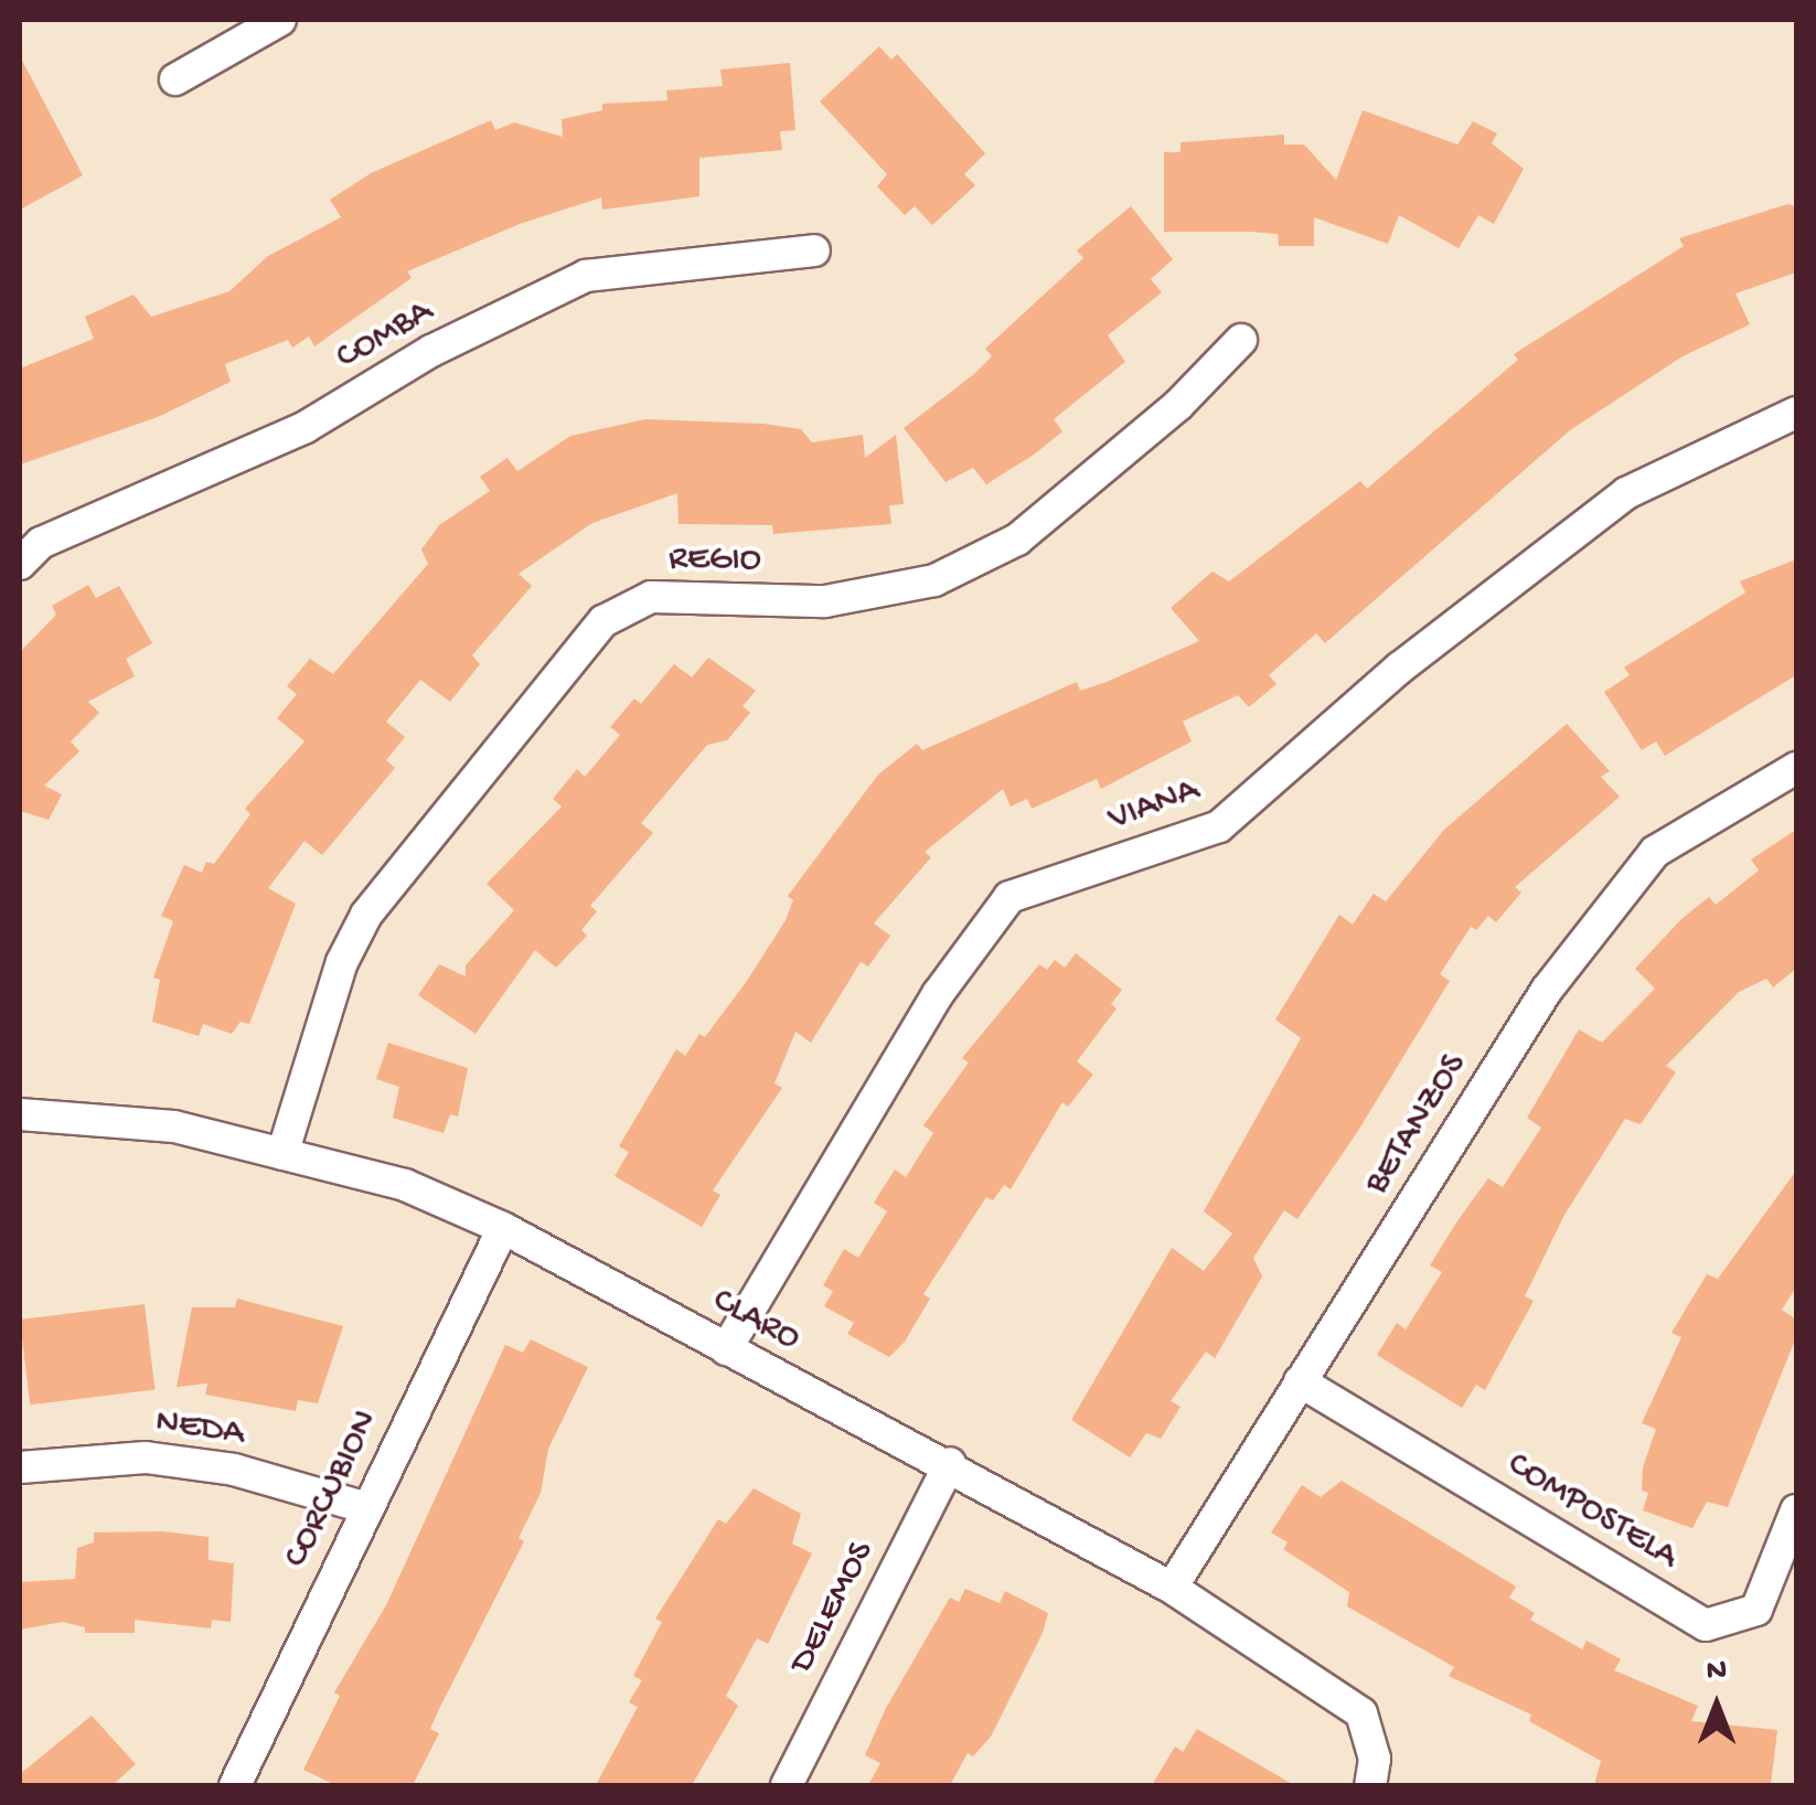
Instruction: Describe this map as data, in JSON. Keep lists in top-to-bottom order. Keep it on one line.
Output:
{"streets":{"street":["COMBA","REGIO","VIANA","BETANZOS","CLARO","NEDA","CORCUBION","COMPOSTELA","DELEMOS"]},"crossings":[["REGIO","CLARO"],["VIANA","CLARO"],["BETANZOS","CLARO"],["BETANZOS","COMPOSTELA"],["CLARO","CORCUBION"],["CLARO","DELEMOS"],["NEDA","CORCUBION"]],"north":"top"}
